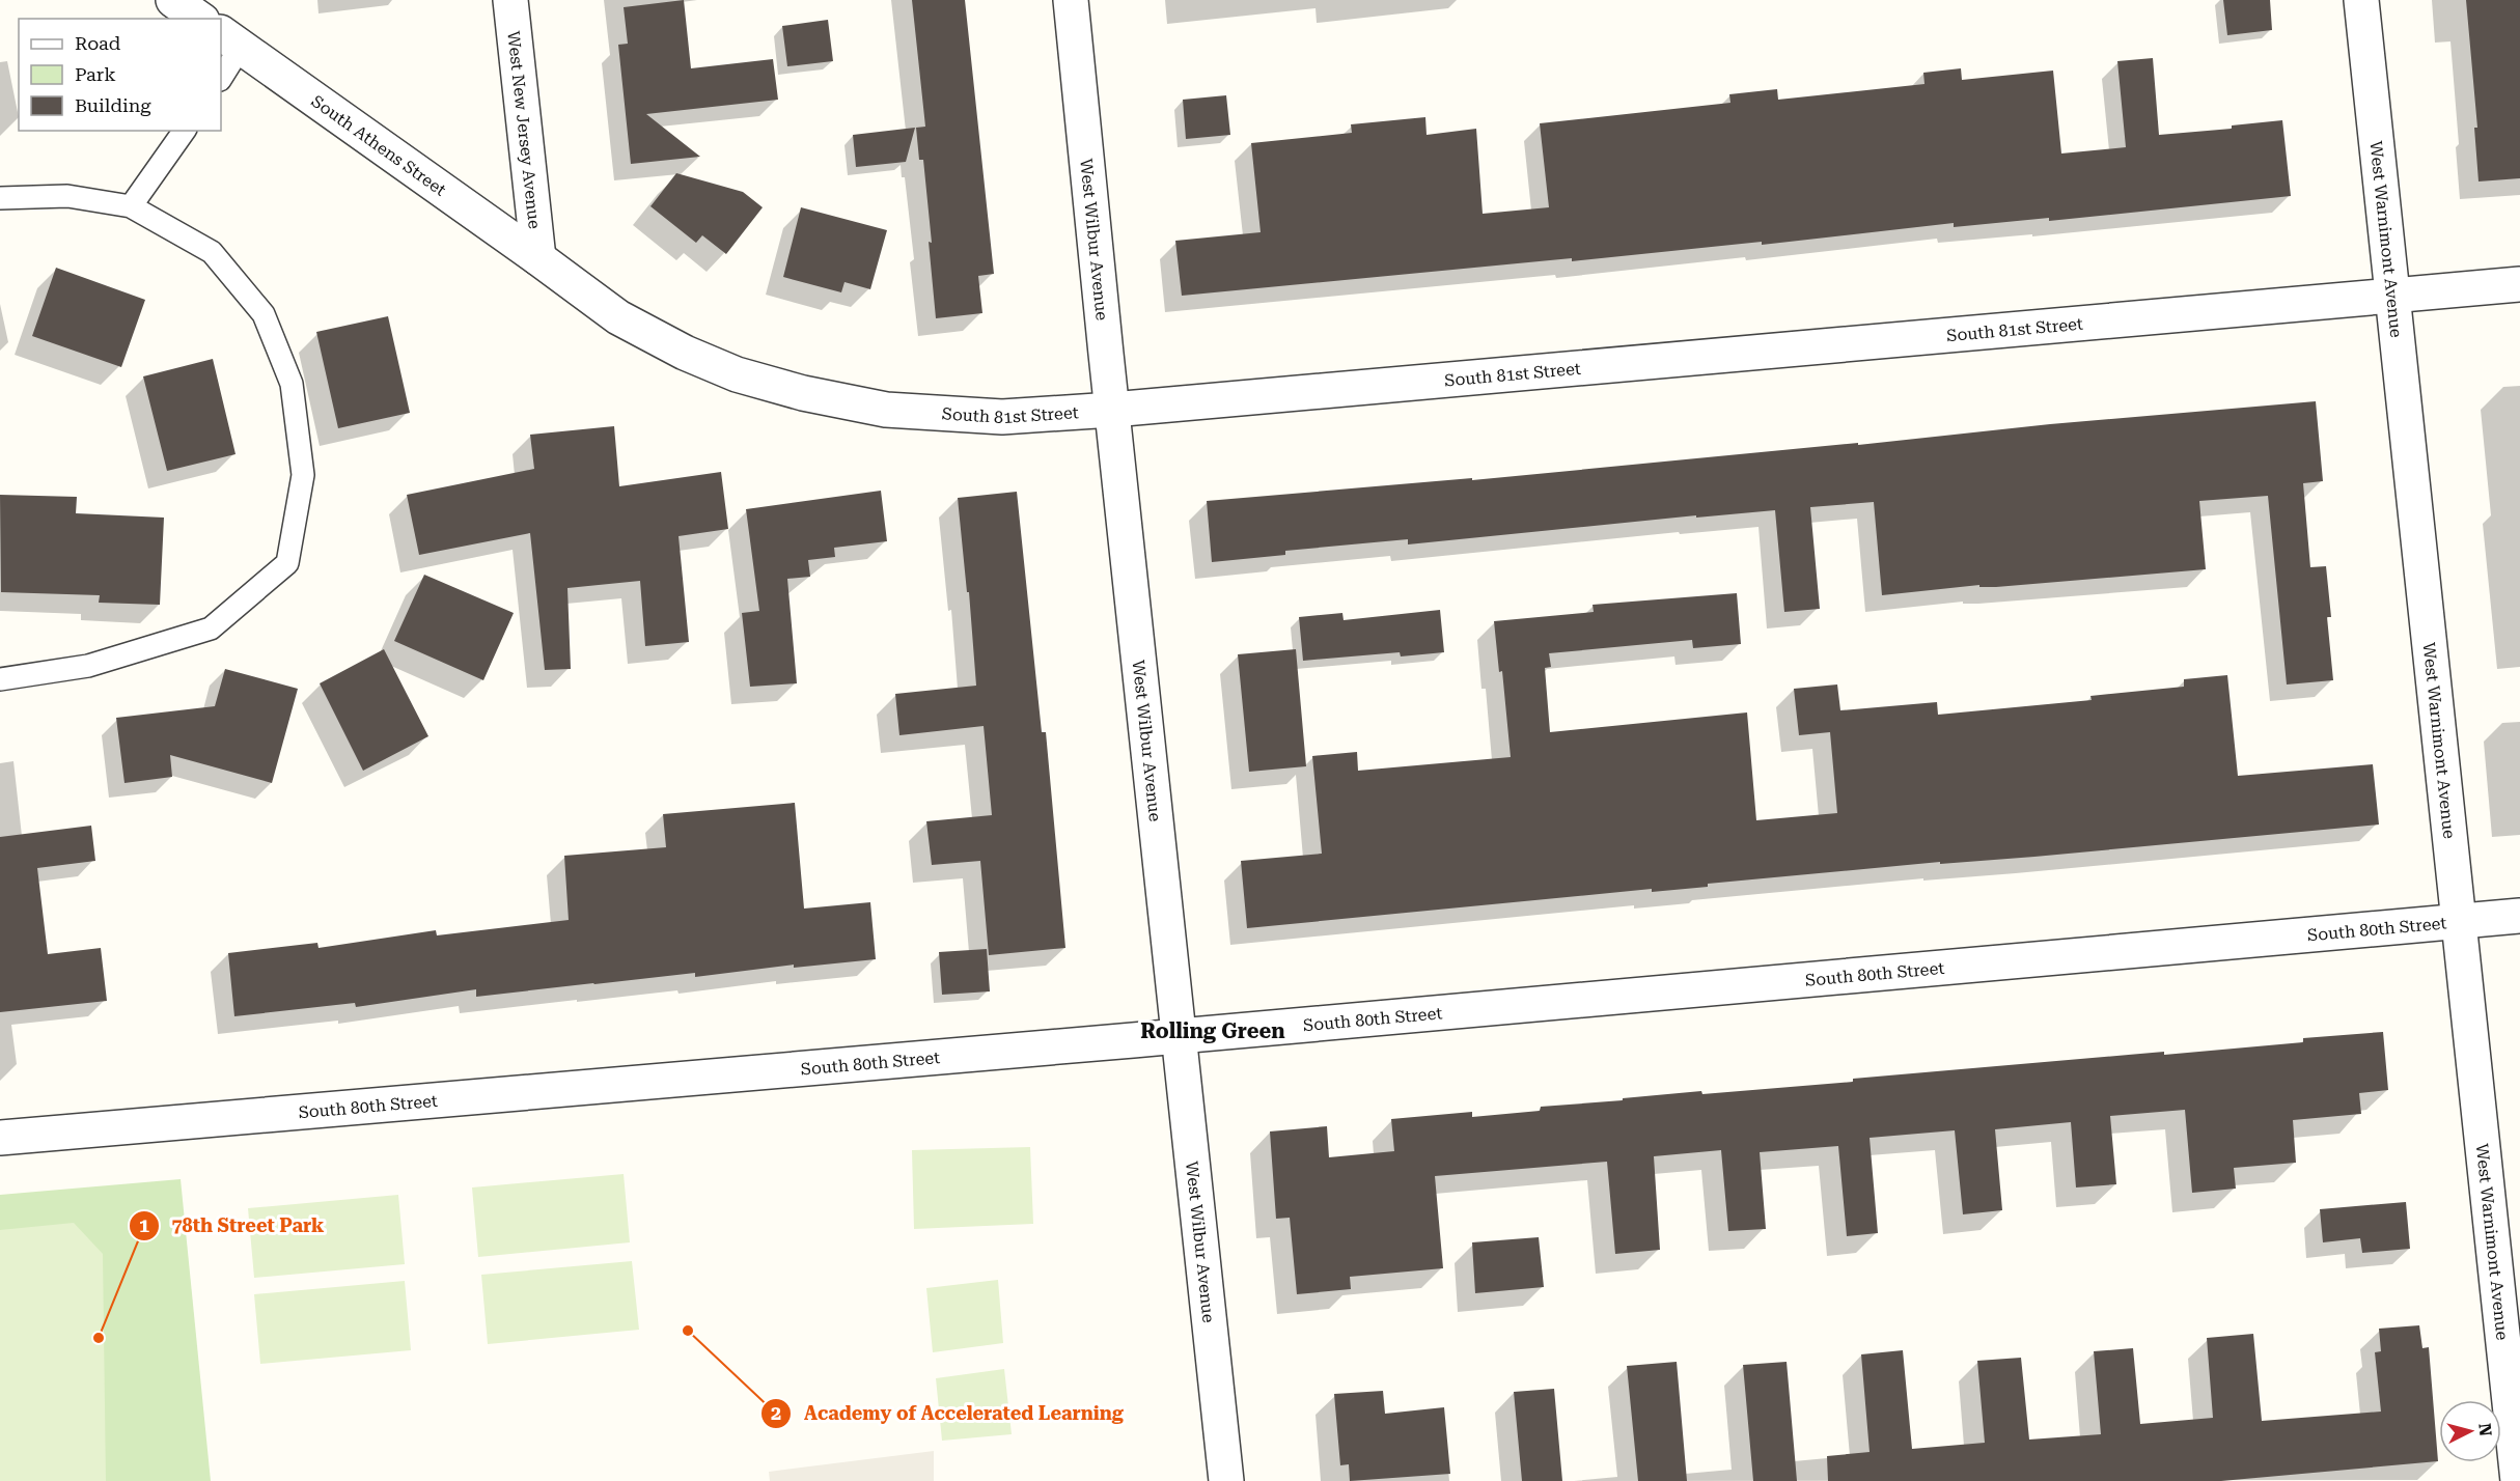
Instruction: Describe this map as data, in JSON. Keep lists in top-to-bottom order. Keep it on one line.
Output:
{"streets":{"street":["West New Jersey Avenue","South Athens Street","West Wilbur Avenue","West Warnimont Avenue","South 81st Street","South 80th Street"]},"crossings":[["West New Jersey Avenue","South Athens Street"],["West New Jersey Avenue","South 81st Street"],["South Athens Street","South 81st Street"],["West Wilbur Avenue","South 81st Street"],["West Wilbur Avenue","South 80th Street"],["West Warnimont Avenue","South 81st Street"],["West Warnimont Avenue","South 80th Street"]],"districts":["Rolling Green"],"places":["Academy of Accelerated Learning","78th Street Park"],"legend":["Road","Park","Building"],"north":"right"}
